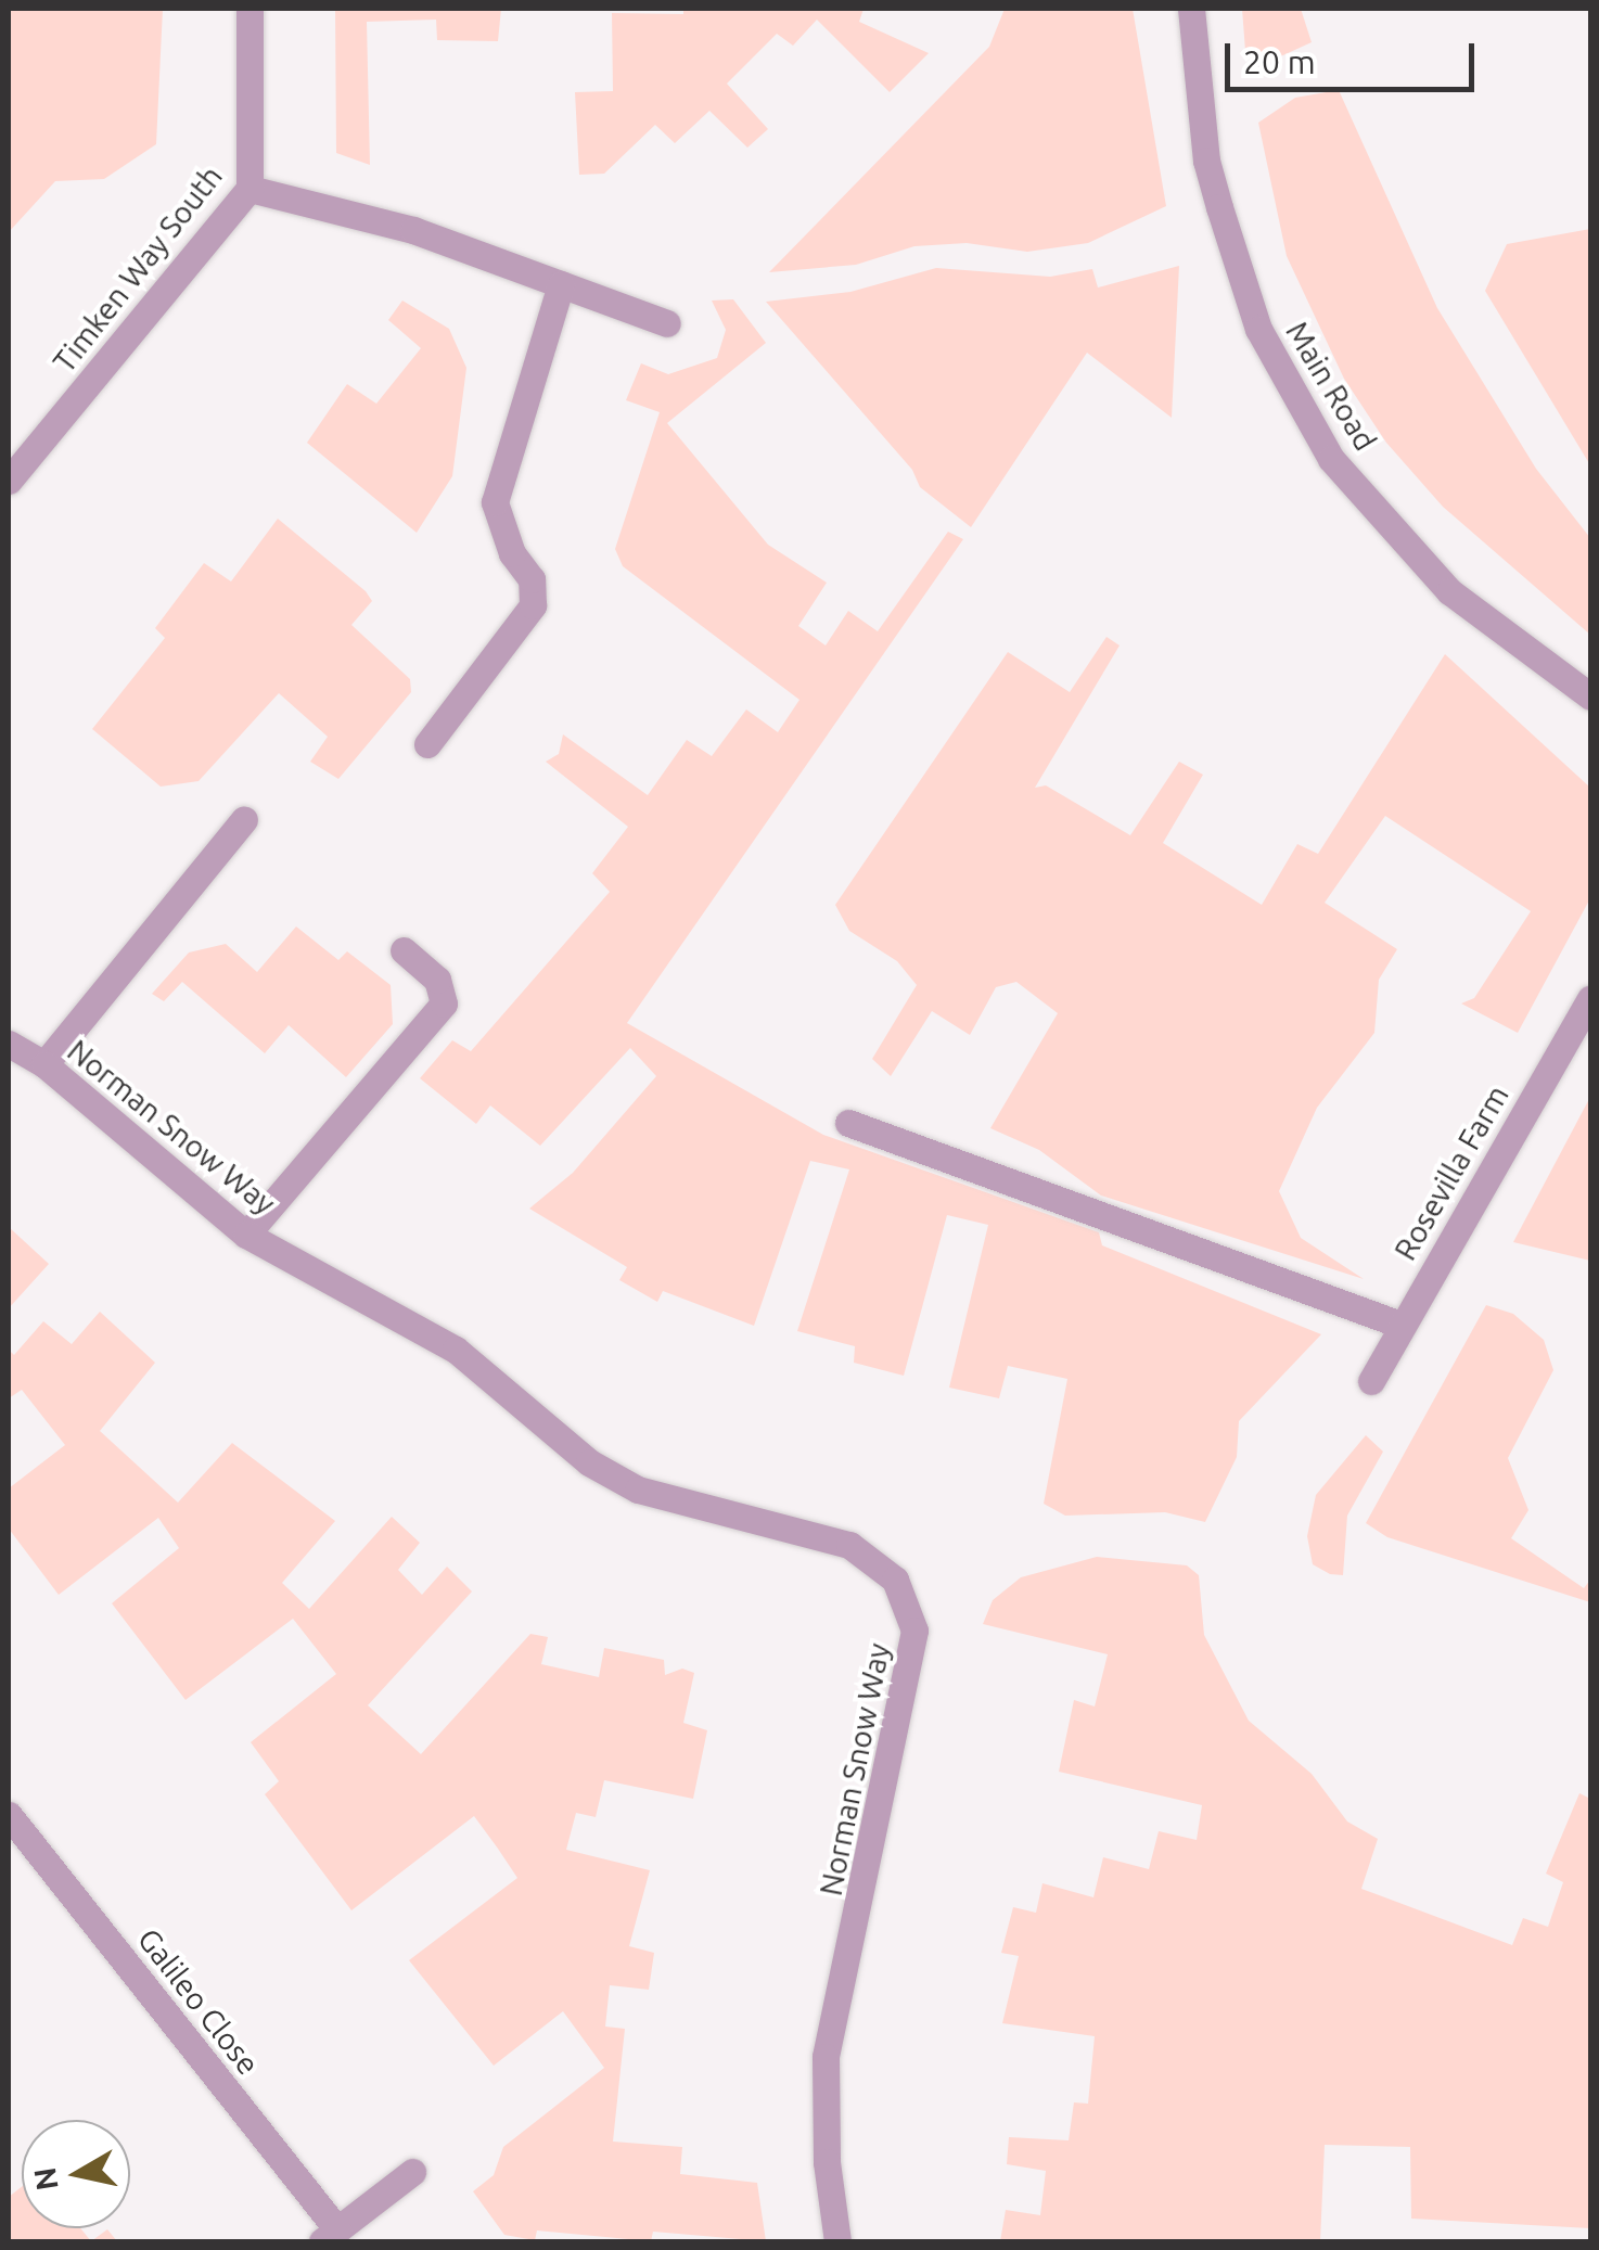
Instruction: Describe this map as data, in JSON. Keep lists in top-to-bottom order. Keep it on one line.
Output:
{"streets":{"street":["Timken Way South","Main Road","Norman Snow Way","Rosevilla Farm","Galileo Close"]},"scale_bar":"20 m","north":"left"}
